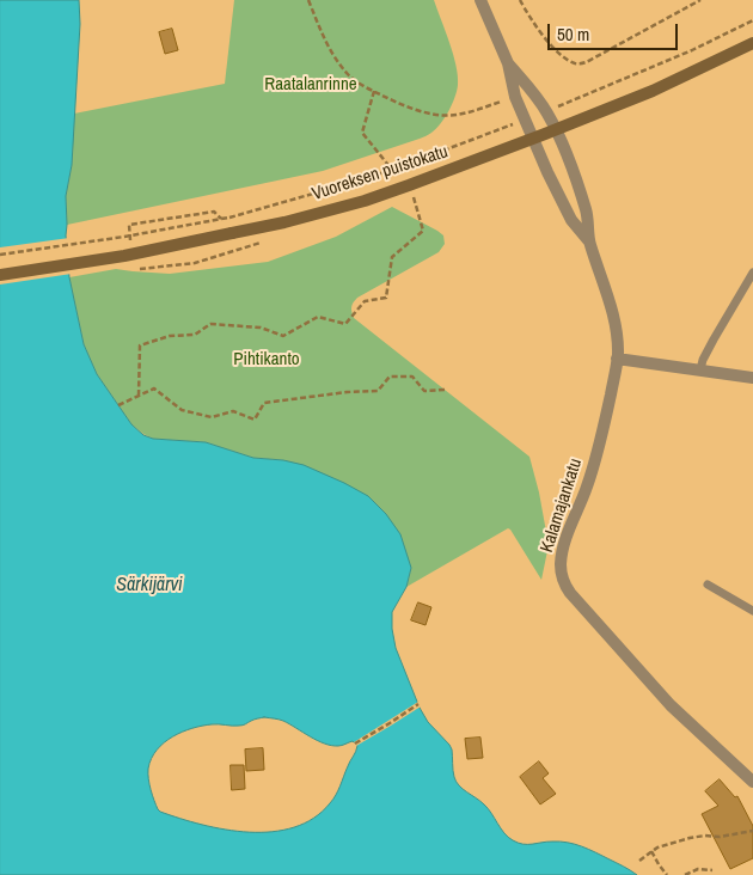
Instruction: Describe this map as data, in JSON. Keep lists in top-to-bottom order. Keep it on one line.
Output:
{"streets":{"main road":["Vuoreksen puistokatu"],"street":["Kalamajankatu"]},"crossings":[["Vuoreksen puistokatu","Kalamajankatu"]],"water":["Särkijärvi"],"parks":["Raatalanrinne","Pihtikanto"],"scale_bar":"50 m"}
